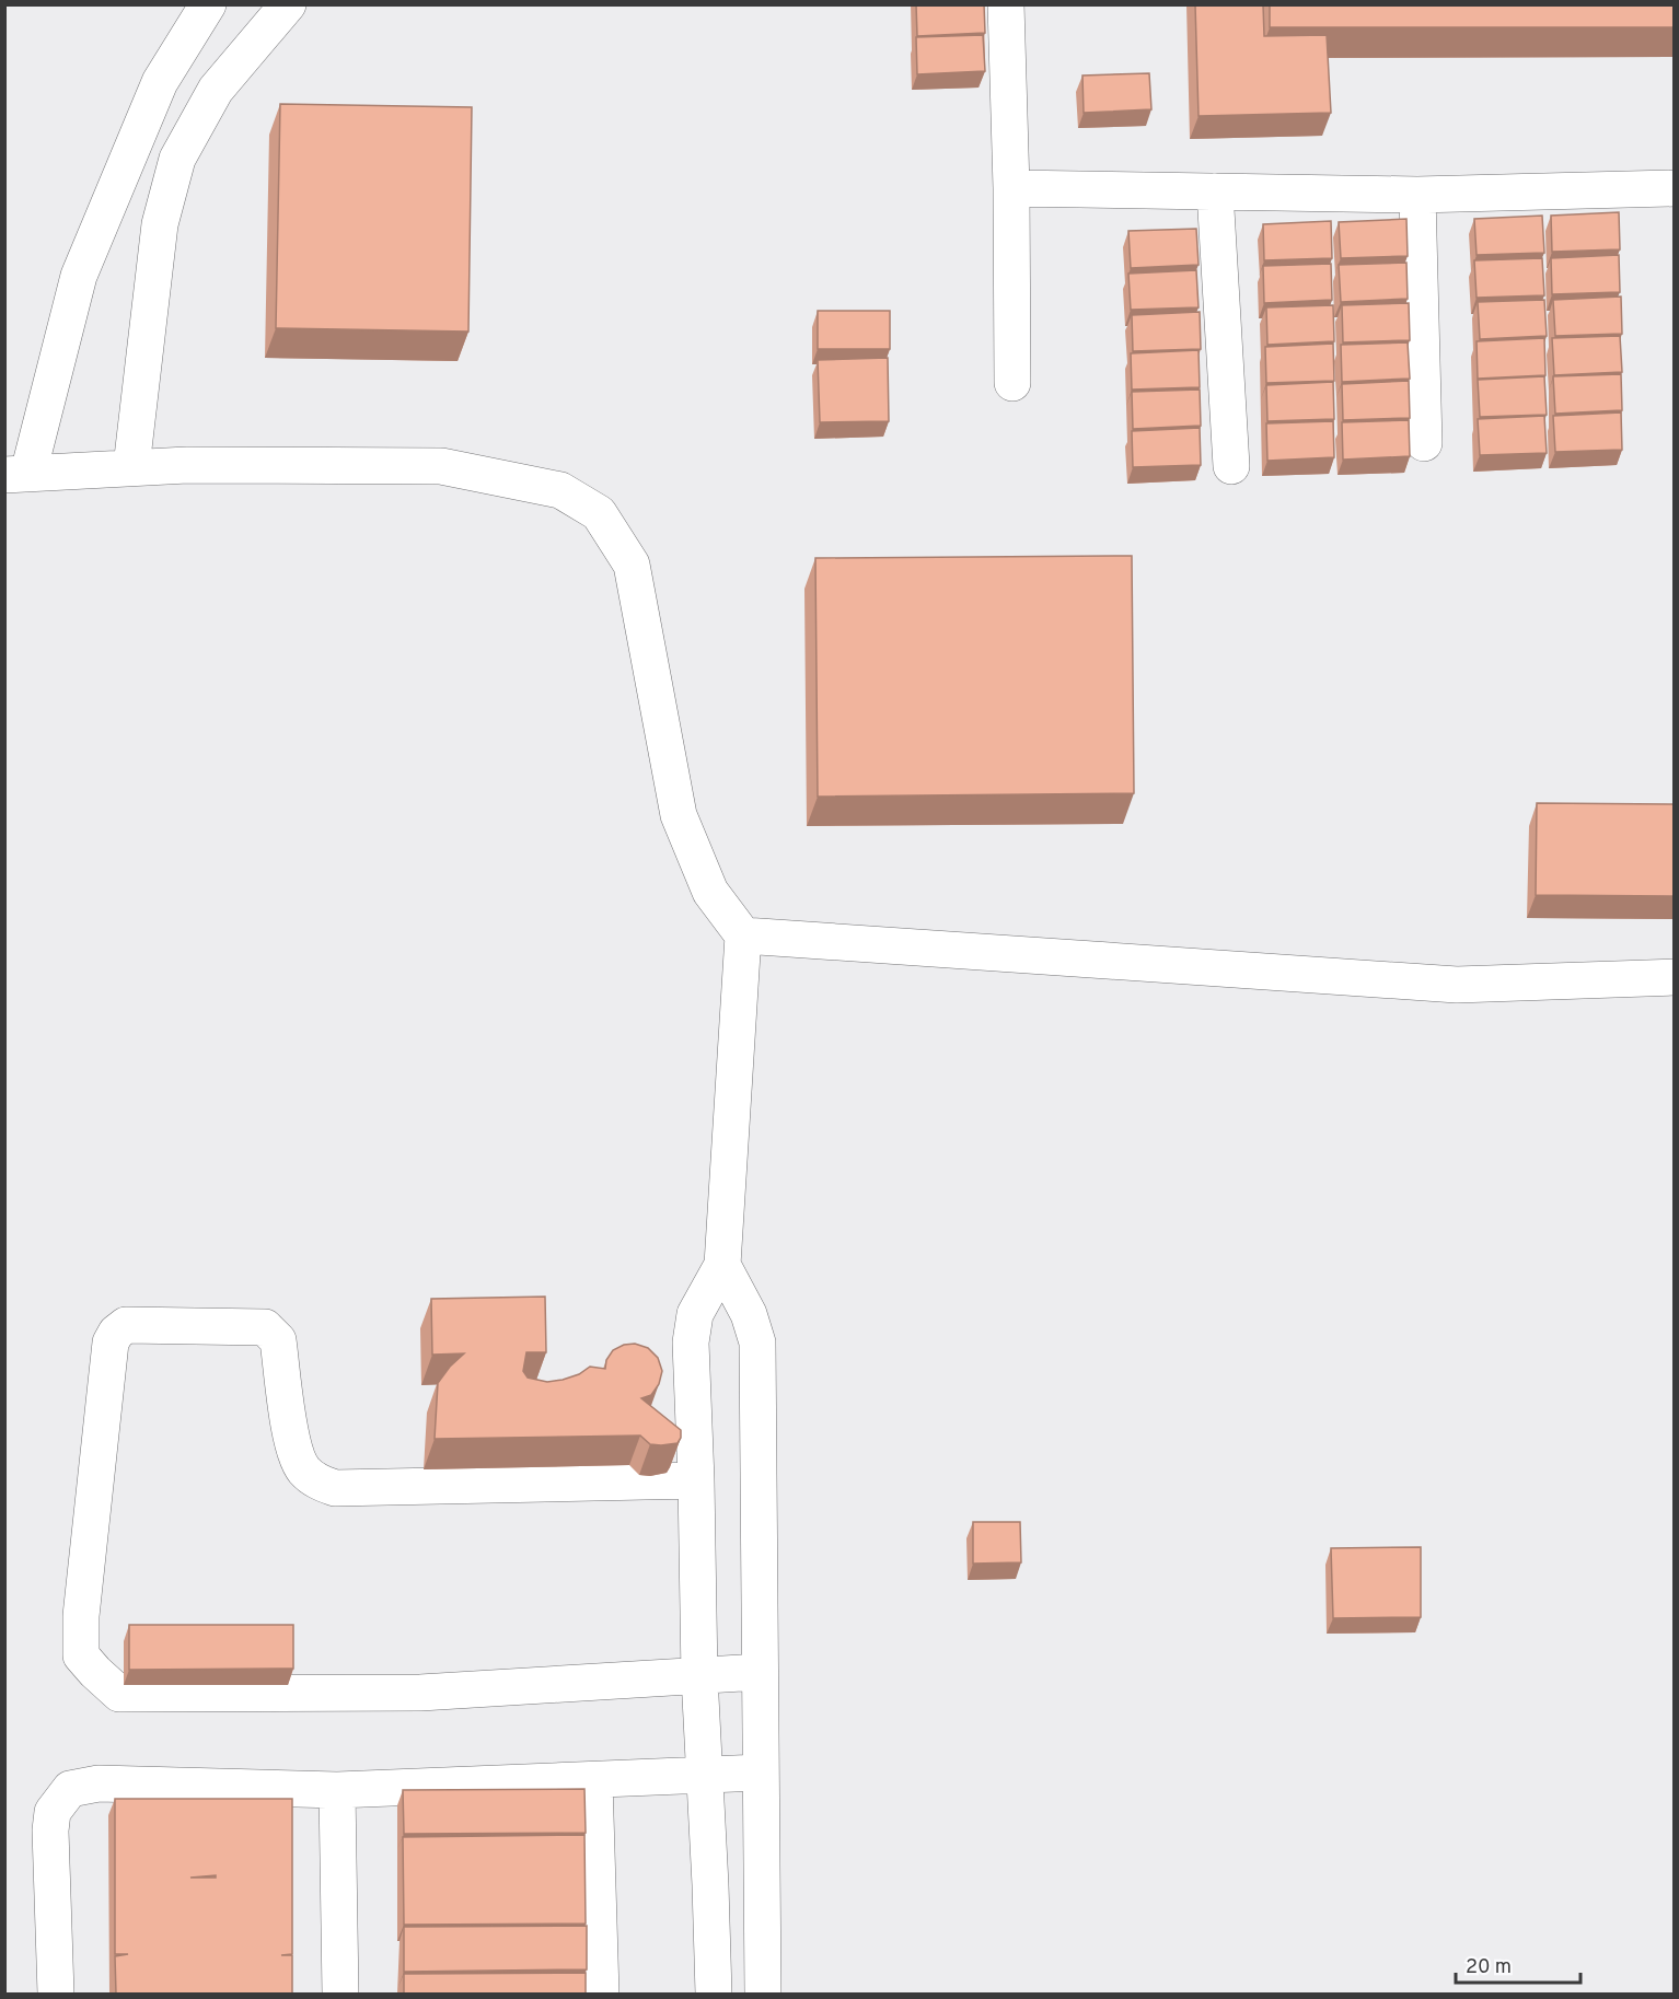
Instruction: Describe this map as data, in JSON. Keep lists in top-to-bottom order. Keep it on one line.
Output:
{"scale_bar":"20 m"}
